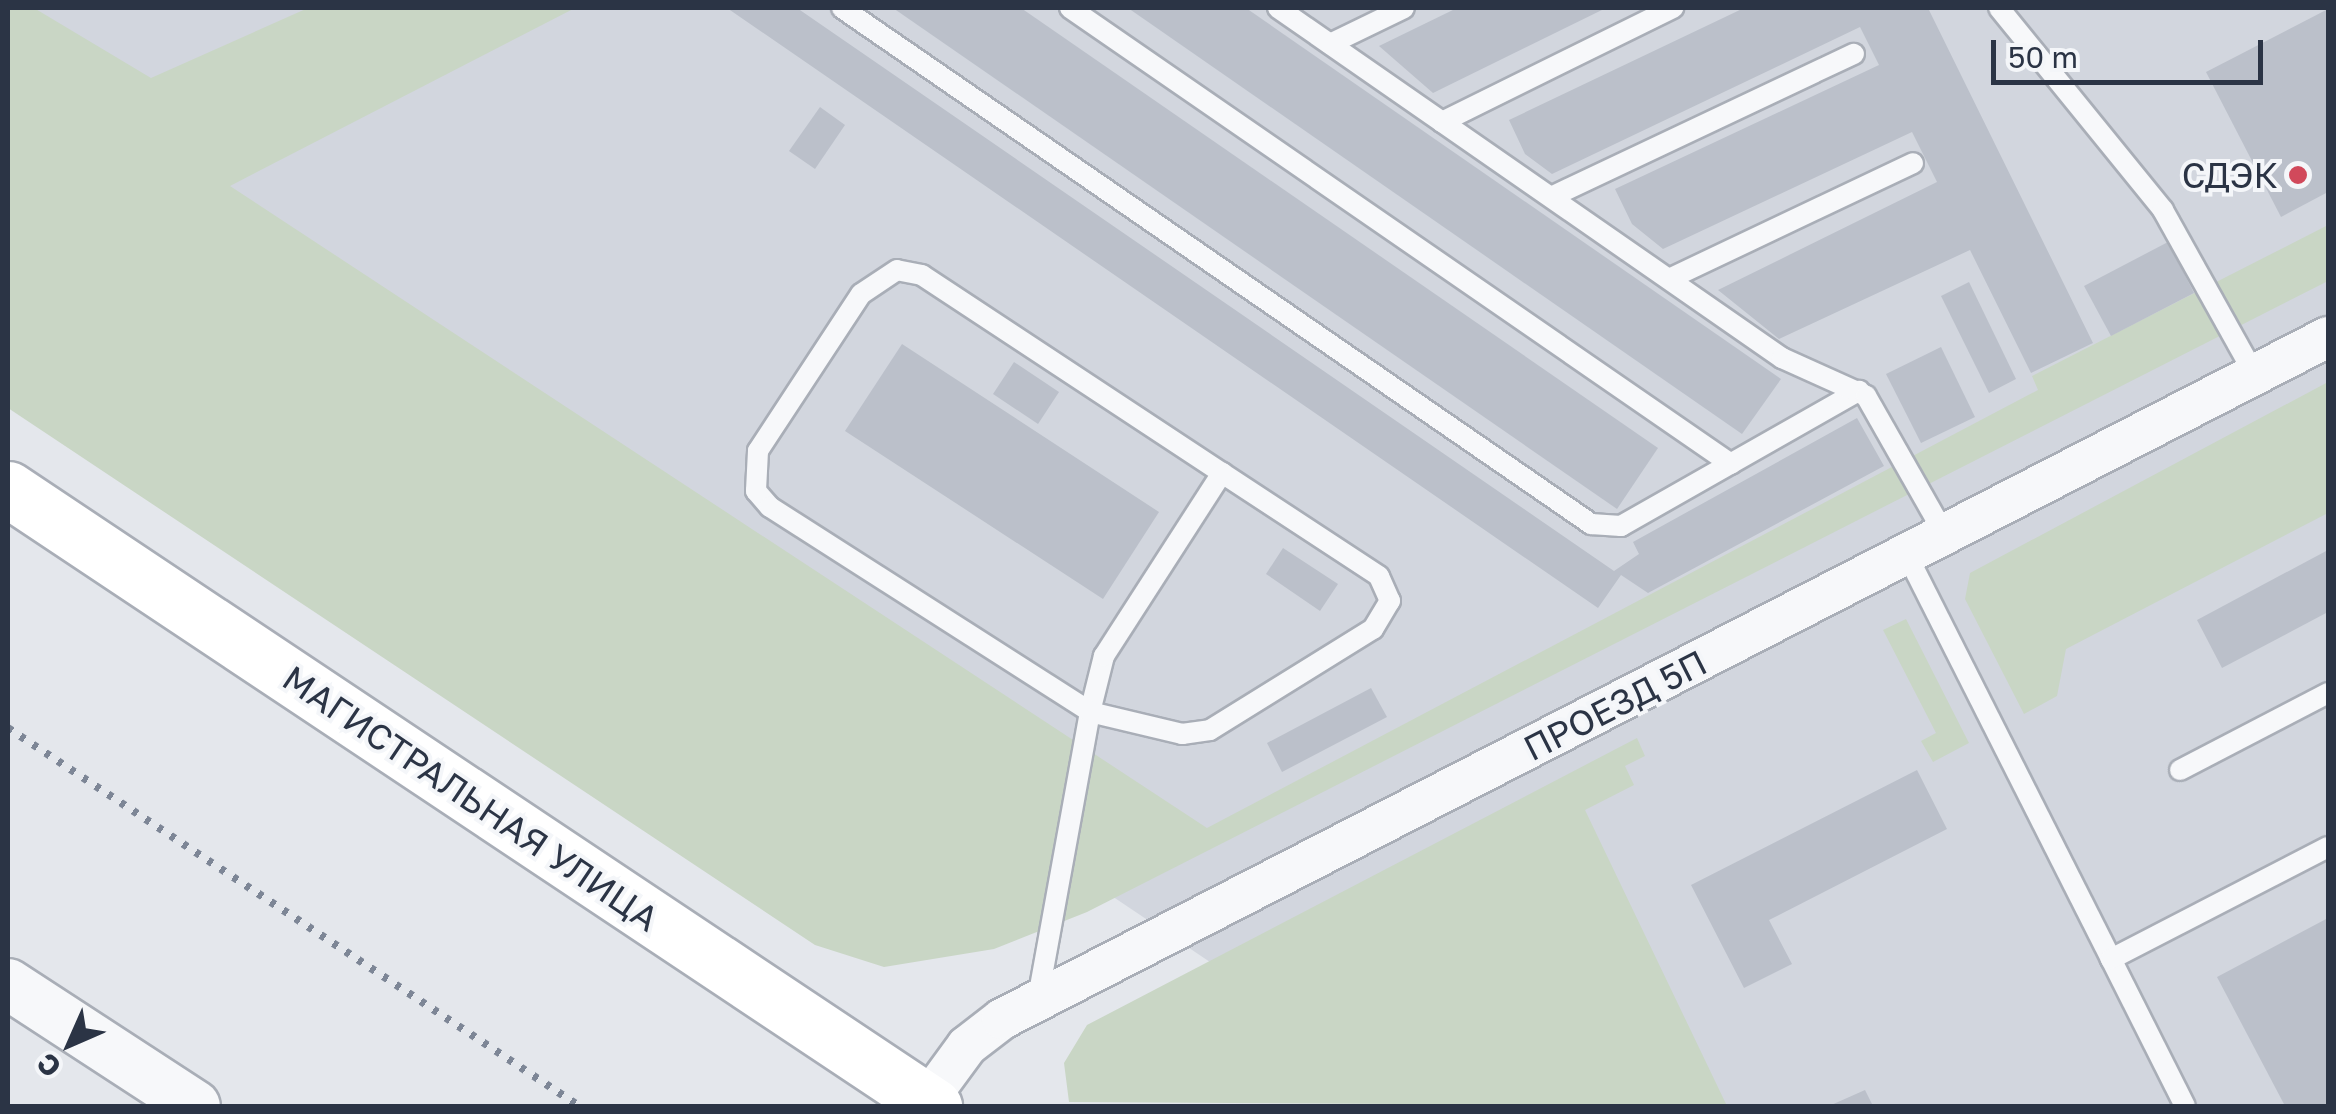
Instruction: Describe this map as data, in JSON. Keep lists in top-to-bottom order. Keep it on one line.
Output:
{"streets":{"main road":["МАГИСТРАЛЬНАЯ УЛИЦА"],"street":["ПРОЕЗД 5П"]},"crossings":[["ПРОЕЗД 5П","МАГИСТРАЛЬНАЯ УЛИЦА"]],"places":["СДЭК"],"scale_bar":"50 m","north":"bottom left"}
